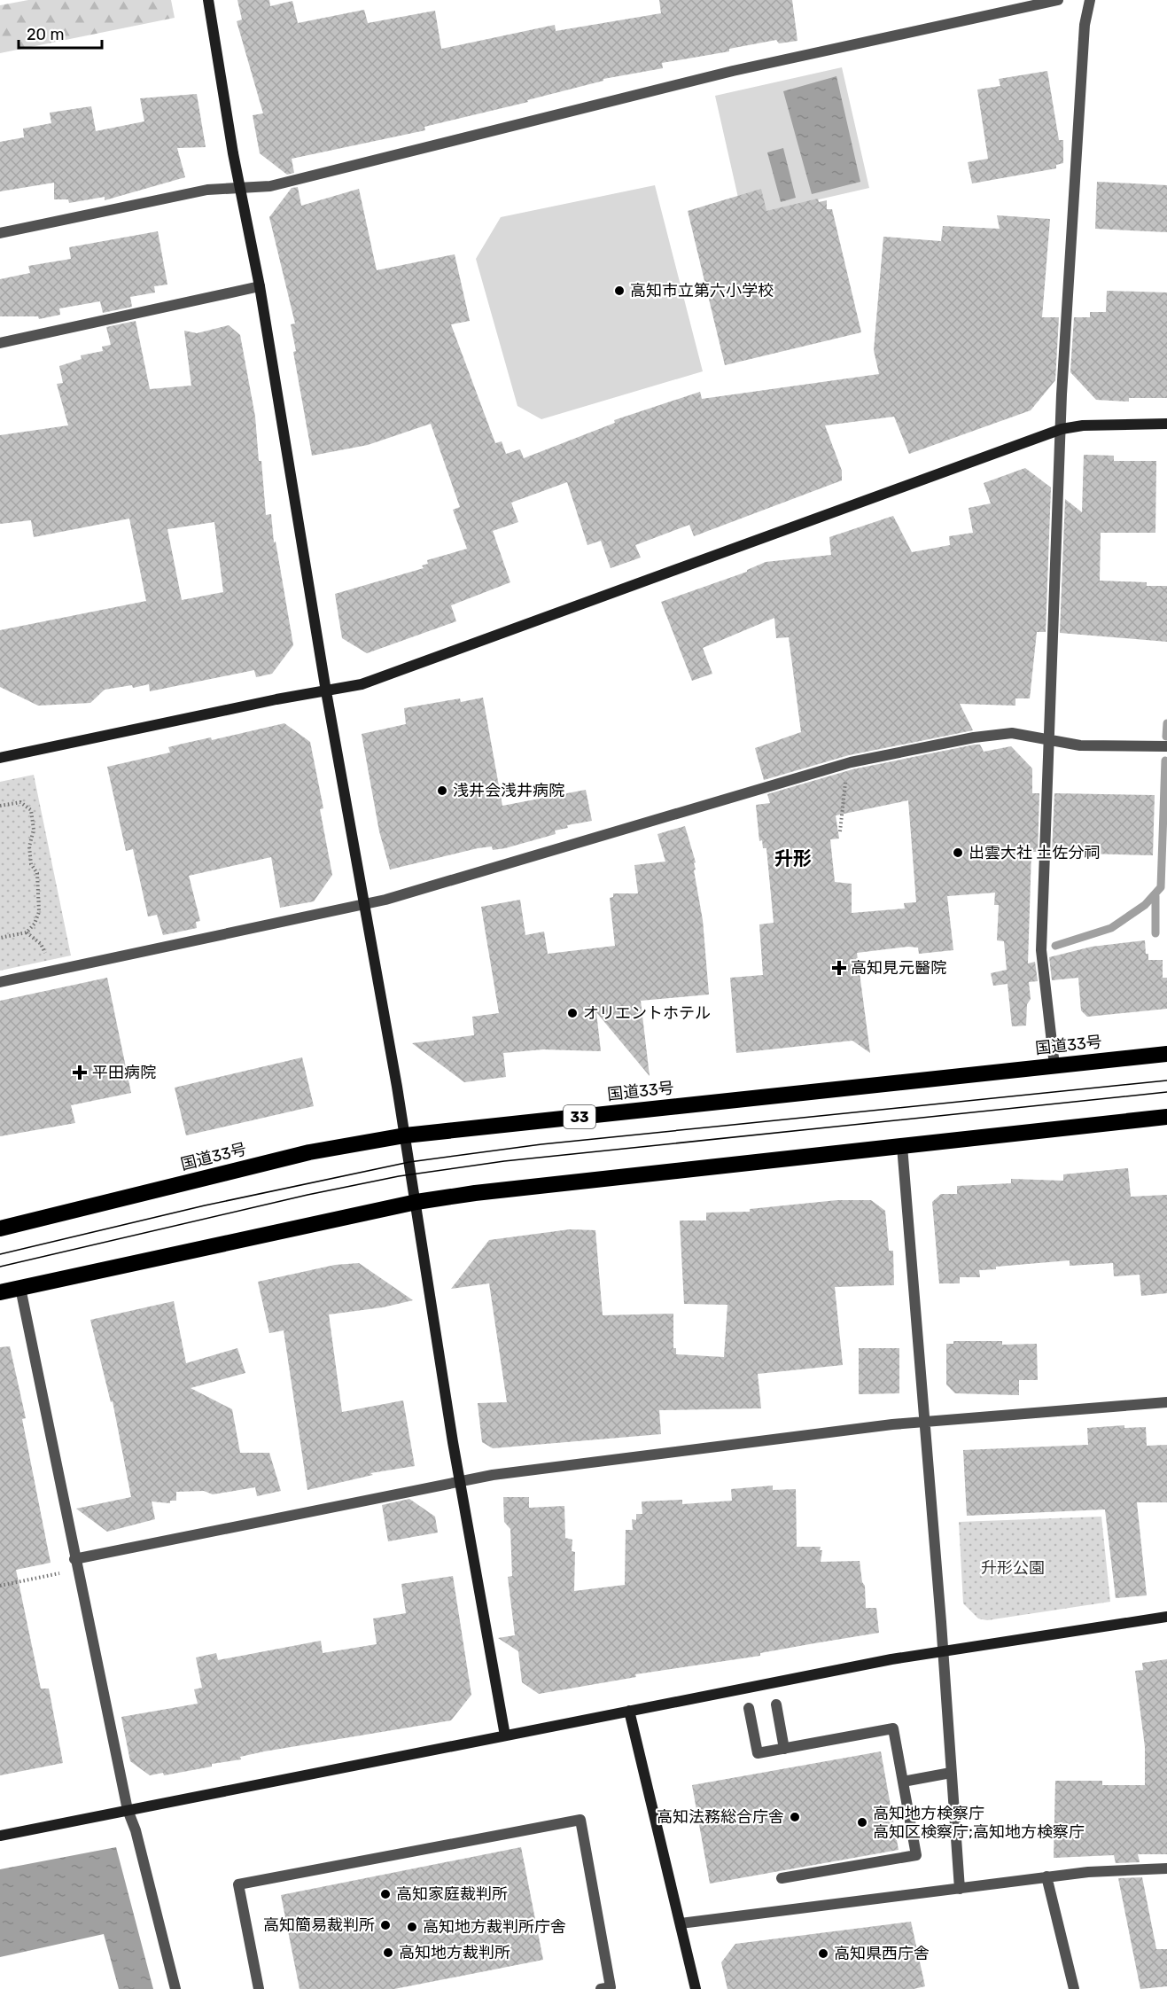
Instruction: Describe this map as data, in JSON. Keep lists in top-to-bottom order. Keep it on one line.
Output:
{"streets":{"highway":["国道33号","33"]},"districts":["升形"],"parks":["升形公園"],"places":{"other":["高知市立第六小学校","浅井会浅井病院","出雲大社 土佐分祠","オリエントホテル","高知法務総合庁舎","高知地方検察庁 高知区検察庁;高知地方検察庁","高知家庭裁判所","高知簡易裁判所","高知地方裁判所庁舎","高知地方裁判所","高知県西庁舎"],"health":["高知見元醫院","平田病院"]},"scale_bar":"20 m"}
